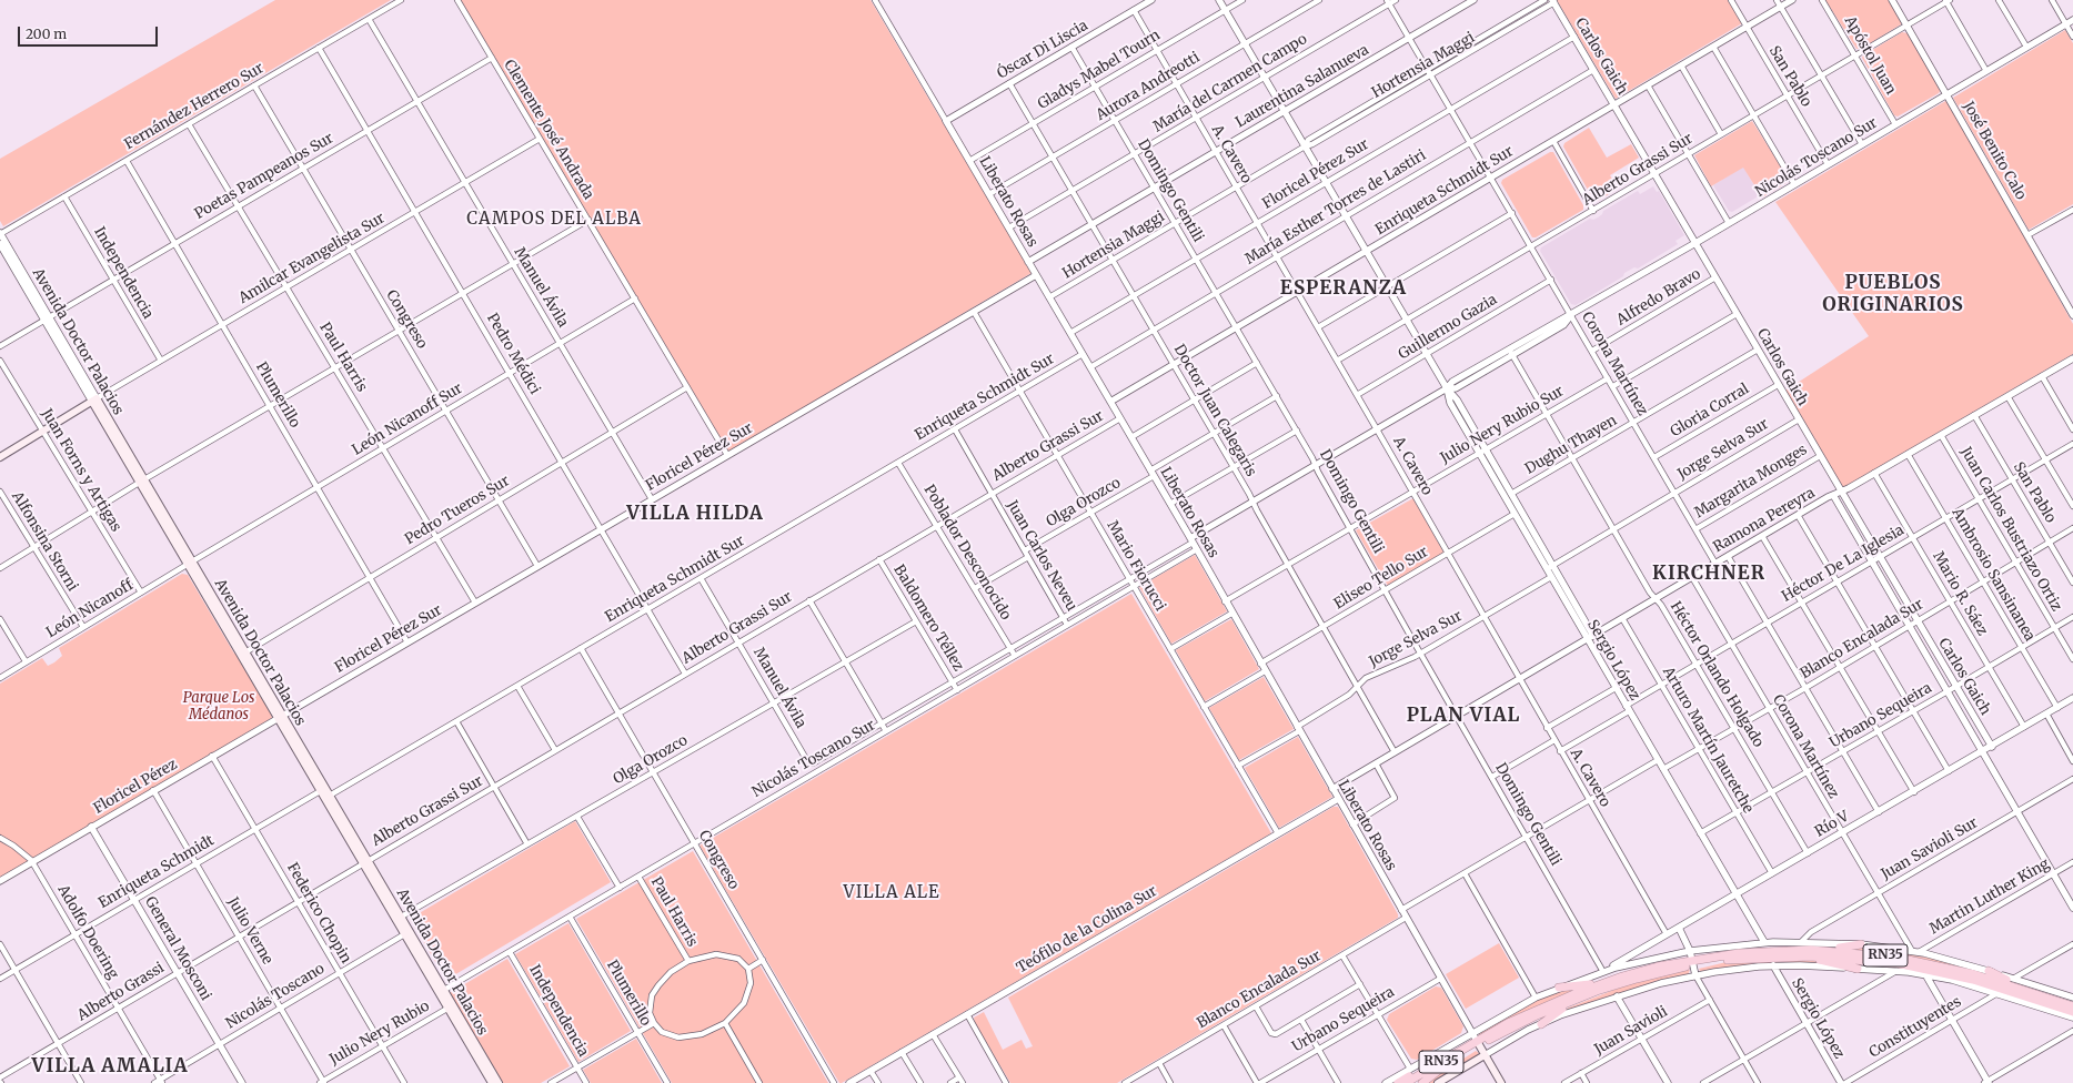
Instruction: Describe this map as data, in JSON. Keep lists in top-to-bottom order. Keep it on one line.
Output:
{"streets":{"highway":["RN35"],"main road":["Avenida Doctor Palacios"],"street":["Óscar Di Liscia","Apóstol Juan","Carlos Gaich","Hortensia Maggi","Gladys Mabel Tourn","San Pablo","María del Carmen Campo","Aurora Andreotti","Laurentina Salanueva","Fernández Herrero Sur","Clemente José Andrada","José Benito Calo","A. Cavero","Nicolás Toscano Sur","Alberto Grassi Sur","Floricel Pérez Sur","Poetas Pampeanos Sur","Domingo Gentili","Enriqueta Schmidt Sur","Liberato Rosas","María Esther Torres de Lastiri","Amilcar Evangelista Sur","Independencia","Manuel Ávila","Alfredo Bravo","Congreso","Guillermo Gazia","Pedro Médici","Paul Harris","Corona Martínez","Plumerillo","Doctor Juan Calegaris","Gloria Corral","León Nicanoff Sur","Julio Nery Rubio Sur","Dughu Thayen","Jorge Selva Sur","Juan Forns y Artigas","Margarita Monges","Olga Orozco","Pedro Tueros Sur","Ramona Pereyra","Juan Carlos Bustriazo Ortiz","Alfonsina Storni","Poblador Desconocido","Juan Carlos Neveu","Héctor De La Iglesia","Mario Fiorucci","Ambrosio Sansinanea","Eliseo Tello Sur","Mario R. Sáez","León Nicanoff","Baldomero Téllez","Blanco Encalada Sur","Sergio López","Héctor Orlando Holgado","Urbano Sequeira","Arturo Martín Jauretche","Floricel Pérez","Río V","Juan Savioli Sur","Enriqueta Schmidt","Martin Luther King","Federico Chopin","Teófilo de la Colina Sur","Julio Verne","Adolfo Doering","General Mosconi","Alberto Grassi","Nicolás Toscano","Constituyentes","Juan Savioli","Julio Nery Rubio"]},"crossings":[["Óscar Di Liscia","A. Cavero"],["Óscar Di Liscia","Domingo Gentili"],["Óscar Di Liscia","Liberato Rosas"],["Óscar Di Liscia","Doctor Juan Calegaris"],["Apóstol Juan","Nicolás Toscano Sur"],["Apóstol Juan","Alberto Grassi Sur"],["Carlos Gaich","Hortensia Maggi"],["Carlos Gaich","Nicolás Toscano Sur"],["Carlos Gaich","Alberto Grassi Sur"],["Carlos Gaich","Floricel Pérez Sur"],["Carlos Gaich","Enriqueta Schmidt Sur"],["Carlos Gaich","María Esther Torres de Lastiri"],["Carlos Gaich","Alfredo Bravo"],["Carlos Gaich","Gloria Corral"],["Carlos Gaich","Dughu Thayen"],["Carlos Gaich","Jorge Selva Sur"],["Carlos Gaich","Margarita Monges"],["Carlos Gaich","Ramona Pereyra"],["Carlos Gaich","Héctor De La Iglesia"],["Carlos Gaich","Blanco Encalada Sur"],["Carlos Gaich","Urbano Sequeira"],["Carlos Gaich","Río V"],["Carlos Gaich","Juan Savioli Sur"],["Carlos Gaich","Martin Luther King"],["Hortensia Maggi","A. Cavero"],["Hortensia Maggi","Domingo Gentili"],["Hortensia Maggi","Liberato Rosas"],["Hortensia Maggi","Corona Martínez"],["Hortensia Maggi","Doctor Juan Calegaris"],["Hortensia Maggi","Sergio López"],["Gladys Mabel Tourn","A. Cavero"],["Gladys Mabel Tourn","Domingo Gentili"],["Gladys Mabel Tourn","Liberato Rosas"],["Gladys Mabel Tourn","Doctor Juan Calegaris"],["Gladys Mabel Tourn","Sergio López"],["San Pablo","Nicolás Toscano Sur"],["San Pablo","Alberto Grassi Sur"],["San Pablo","Enriqueta Schmidt Sur"],["San Pablo","Ramona Pereyra"],["San Pablo","Héctor De La Iglesia"],["San Pablo","Blanco Encalada Sur"],["María del Carmen Campo","A. Cavero"],["María del Carmen Campo","Domingo Gentili"],["María del Carmen Campo","Liberato Rosas"],["María del Carmen Campo","Corona Martínez"],["María del Carmen Campo","Doctor Juan Calegaris"],["María del Carmen Campo","Sergio López"],["Aurora Andreotti","A. Cavero"],["Aurora Andreotti","Domingo Gentili"],["Aurora Andreotti","Liberato Rosas"],["Aurora Andreotti","Doctor Juan Calegaris"],["Aurora Andreotti","Sergio López"],["Laurentina Salanueva","A. Cavero"],["Laurentina Salanueva","Domingo Gentili"],["Laurentina Salanueva","Liberato Rosas"],["Laurentina Salanueva","Corona Martínez"],["Laurentina Salanueva","Doctor Juan Calegaris"],["Laurentina Salanueva","Sergio López"],["Fernández Herrero Sur","Independencia"],["Fernández Herrero Sur","Manuel Ávila"],["Fernández Herrero Sur","Congreso"],["Fernández Herrero Sur","Avenida Doctor Palacios"],["Fernández Herrero Sur","Pedro Médici"],["Fernández Herrero Sur","Paul Harris"],["Fernández Herrero Sur","Plumerillo"],["Clemente José Andrada","Floricel Pérez Sur"],["Clemente José Andrada","Poetas Pampeanos Sur"],["Clemente José Andrada","Amilcar Evangelista Sur"],["Clemente José Andrada","León Nicanoff Sur"],["Clemente José Andrada","Pedro Tueros Sur"],["José Benito Calo","Nicolás Toscano Sur"],["José Benito Calo","Alberto Grassi Sur"],["A. Cavero","Nicolás Toscano Sur"],["A. Cavero","Alberto Grassi Sur"],["A. Cavero","Floricel Pérez Sur"],["A. Cavero","Enriqueta Schmidt Sur"],["A. Cavero","María Esther Torres de Lastiri"],["A. Cavero","Guillermo Gazia"],["A. Cavero","Julio Nery Rubio Sur"],["A. Cavero","Jorge Selva Sur"],["A. Cavero","Ramona Pereyra"],["A. Cavero","Héctor De La Iglesia"],["A. Cavero","Eliseo Tello Sur"],["A. Cavero","Río V"],["Nicolás Toscano Sur","Domingo Gentili"],["Nicolás Toscano Sur","Liberato Rosas"],["Nicolás Toscano Sur","Independencia"],["Nicolás Toscano Sur","Manuel Ávila"],["Nicolás Toscano Sur","Congreso"],["Nicolás Toscano Sur","Avenida Doctor Palacios"],["Nicolás Toscano Sur","Paul Harris"],["Nicolás Toscano Sur","Corona Martínez"],["Nicolás Toscano Sur","Plumerillo"],["Nicolás Toscano Sur","Doctor Juan Calegaris"],["Nicolás Toscano Sur","Poblador Desconocido"],["Nicolás Toscano Sur","Juan Carlos Neveu"],["Nicolás Toscano Sur","Mario Fiorucci"],["Nicolás Toscano Sur","Baldomero Téllez"],["Nicolás Toscano Sur","Sergio López"],["Nicolás Toscano Sur","Héctor Orlando Holgado"],["Alberto Grassi Sur","Liberato Rosas"],["Alberto Grassi Sur","Manuel Ávila"],["Alberto Grassi Sur","Congreso"],["Alberto Grassi Sur","Avenida Doctor Palacios"],["Alberto Grassi Sur","Pedro Médici"],["Alberto Grassi Sur","Corona Martínez"],["Alberto Grassi Sur","Poblador Desconocido"],["Alberto Grassi Sur","Juan Carlos Neveu"],["Alberto Grassi Sur","Mario Fiorucci"],["Alberto Grassi Sur","Baldomero Téllez"],["Alberto Grassi Sur","Sergio López"],["Alberto Grassi Sur","Alberto Grassi"],["Floricel Pérez Sur","Domingo Gentili"],["Floricel Pérez Sur","Liberato Rosas"],["Floricel Pérez Sur","Manuel Ávila"],["Floricel Pérez Sur","Congreso"],["Floricel Pérez Sur","Avenida Doctor Palacios"],["Floricel Pérez Sur","Pedro Médici"],["Floricel Pérez Sur","Paul Harris"],["Floricel Pérez Sur","Corona Martínez"],["Floricel Pérez Sur","Plumerillo"],["Floricel Pérez Sur","Doctor Juan Calegaris"],["Floricel Pérez Sur","Mario Fiorucci"],["Floricel Pérez Sur","Sergio López"],["Floricel Pérez Sur","Floricel Pérez"],["Poetas Pampeanos Sur","Independencia"],["Poetas Pampeanos Sur","Manuel Ávila"],["Poetas Pampeanos Sur","Congreso"],["Poetas Pampeanos Sur","Avenida Doctor Palacios"],["Poetas Pampeanos Sur","Pedro Médici"],["Poetas Pampeanos Sur","Paul Harris"],["Poetas Pampeanos Sur","Plumerillo"],["Domingo Gentili","Enriqueta Schmidt Sur"],["Domingo Gentili","María Esther Torres de Lastiri"],["Domingo Gentili","Julio Nery Rubio Sur"],["Domingo Gentili","Jorge Selva Sur"],["Domingo Gentili","Ramona Pereyra"],["Domingo Gentili","Eliseo Tello Sur"],["Domingo Gentili","Río V"],["Enriqueta Schmidt Sur","Liberato Rosas"],["Enriqueta Schmidt Sur","Manuel Ávila"],["Enriqueta Schmidt Sur","Congreso"],["Enriqueta Schmidt Sur","Avenida Doctor Palacios"],["Enriqueta Schmidt Sur","Pedro Médici"],["Enriqueta Schmidt Sur","Corona Martínez"],["Enriqueta Schmidt Sur","Doctor Juan Calegaris"],["Enriqueta Schmidt Sur","Poblador Desconocido"],["Enriqueta Schmidt Sur","Juan Carlos Neveu"],["Enriqueta Schmidt Sur","Mario Fiorucci"],["Enriqueta Schmidt Sur","Sergio López"],["Liberato Rosas","María Esther Torres de Lastiri"],["Liberato Rosas","Julio Nery Rubio Sur"],["Liberato Rosas","Jorge Selva Sur"],["Liberato Rosas","Olga Orozco"],["Liberato Rosas","Ramona Pereyra"],["Liberato Rosas","Eliseo Tello Sur"],["Liberato Rosas","Blanco Encalada Sur"],["Liberato Rosas","Urbano Sequeira"],["Liberato Rosas","Teófilo de la Colina Sur"],["Liberato Rosas","RN35"],["María Esther Torres de Lastiri","Corona Martínez"],["María Esther Torres de Lastiri","Doctor Juan Calegaris"],["María Esther Torres de Lastiri","Sergio López"],["Amilcar Evangelista Sur","Independencia"],["Amilcar Evangelista Sur","Manuel Ávila"],["Amilcar Evangelista Sur","Congreso"],["Amilcar Evangelista Sur","Avenida Doctor Palacios"],["Amilcar Evangelista Sur","Pedro Médici"],["Amilcar Evangelista Sur","Paul Harris"],["Amilcar Evangelista Sur","Plumerillo"],["Manuel Ávila","León Nicanoff Sur"],["Manuel Ávila","Olga Orozco"],["Manuel Ávila","Pedro Tueros Sur"],["Alfredo Bravo","Corona Martínez"],["Congreso","León Nicanoff Sur"],["Congreso","Olga Orozco"],["Congreso","Pedro Tueros Sur"],["Guillermo Gazia","Corona Martínez"],["Guillermo Gazia","Sergio López"],["Avenida Doctor Palacios","León Nicanoff Sur"],["Avenida Doctor Palacios","Olga Orozco"],["Avenida Doctor Palacios","Pedro Tueros Sur"],["Avenida Doctor Palacios","León Nicanoff"],["Avenida Doctor Palacios","Floricel Pérez"],["Avenida Doctor Palacios","Enriqueta Schmidt"],["Avenida Doctor Palacios","Alberto Grassi"],["Avenida Doctor Palacios","Nicolás Toscano"],["Avenida Doctor Palacios","Julio Nery Rubio"],["Pedro Médici","León Nicanoff Sur"],["Pedro Médici","Pedro Tueros Sur"],["Paul Harris","León Nicanoff Sur"],["Paul Harris","Pedro Tueros Sur"],["Corona Martínez","Gloria Corral"],["Corona Martínez","Julio Nery Rubio Sur"],["Corona Martínez","Dughu Thayen"],["Corona Martínez","Jorge Selva Sur"],["Corona Martínez","Margarita Monges"],["Corona Martínez","Ramona Pereyra"],["Corona Martínez","Héctor De La Iglesia"],["Corona Martínez","Blanco Encalada Sur"],["Corona Martínez","Urbano Sequeira"],["Corona Martínez","Río V"],["Corona Martínez","Juan Savioli Sur"],["Corona Martínez","Martin Luther King"],["Plumerillo","León Nicanoff Sur"],["Plumerillo","Pedro Tueros Sur"],["Doctor Juan Calegaris","Julio Nery Rubio Sur"],["Doctor Juan Calegaris","Jorge Selva Sur"],["Doctor Juan Calegaris","Ramona Pereyra"],["Doctor Juan Calegaris","Eliseo Tello Sur"],["León Nicanoff Sur","León Nicanoff"],["Julio Nery Rubio Sur","Sergio López"],["Julio Nery Rubio Sur","Héctor Orlando Holgado"],["Dughu Thayen","Sergio López"],["Dughu Thayen","Héctor Orlando Holgado"],["Jorge Selva Sur","Mario Fiorucci"],["Jorge Selva Sur","Sergio López"],["Jorge Selva Sur","Héctor Orlando Holgado"],["Juan Forns y Artigas","León Nicanoff"],["Olga Orozco","Juan Carlos Neveu"],["Olga Orozco","Mario Fiorucci"],["Olga Orozco","Baldomero Téllez"],["Ramona Pereyra","Juan Carlos Bustriazo Ortiz"],["Ramona Pereyra","Ambrosio Sansinanea"],["Ramona Pereyra","Mario R. Sáez"],["Ramona Pereyra","Sergio López"],["Ramona Pereyra","Héctor Orlando Holgado"],["Ramona Pereyra","Arturo Martín Jauretche"],["Juan Carlos Bustriazo Ortiz","Héctor De La Iglesia"],["Juan Carlos Bustriazo Ortiz","Blanco Encalada Sur"],["Juan Carlos Bustriazo Ortiz","Urbano Sequeira"],["Alfonsina Storni","León Nicanoff"],["Héctor De La Iglesia","Ambrosio Sansinanea"],["Héctor De La Iglesia","Mario R. Sáez"],["Héctor De La Iglesia","Sergio López"],["Héctor De La Iglesia","Héctor Orlando Holgado"],["Héctor De La Iglesia","Arturo Martín Jauretche"],["Mario Fiorucci","Teófilo de la Colina Sur"],["Ambrosio Sansinanea","Blanco Encalada Sur"],["Ambrosio Sansinanea","Urbano Sequeira"],["Ambrosio Sansinanea","Río V"],["Eliseo Tello Sur","Sergio López"],["Mario R. Sáez","Blanco Encalada Sur"],["Mario R. Sáez","Urbano Sequeira"],["Mario R. Sáez","Río V"],["Blanco Encalada Sur","Sergio López"],["Blanco Encalada Sur","Héctor Orlando Holgado"],["Blanco Encalada Sur","Arturo Martín Jauretche"],["Sergio López","Urbano Sequeira"],["Sergio López","Río V"],["Héctor Orlando Holgado","Urbano Sequeira"],["Héctor Orlando Holgado","Río V"],["Urbano Sequeira","Arturo Martín Jauretche"],["Arturo Martín Jauretche","Río V"],["Floricel Pérez","Federico Chopin"],["Floricel Pérez","Julio Verne"],["Floricel Pérez","Adolfo Doering"],["Floricel Pérez","General Mosconi"],["Enriqueta Schmidt","Federico Chopin"],["Enriqueta Schmidt","Julio Verne"],["Enriqueta Schmidt","Adolfo Doering"],["Enriqueta Schmidt","General Mosconi"],["Federico Chopin","Alberto Grassi"],["Federico Chopin","Nicolás Toscano"],["Federico Chopin","Julio Nery Rubio"],["Julio Verne","Alberto Grassi"],["Julio Verne","Nicolás Toscano"],["Julio Verne","Julio Nery Rubio"],["Adolfo Doering","Alberto Grassi"],["Adolfo Doering","Nicolás Toscano"],["General Mosconi","Alberto Grassi"],["General Mosconi","Nicolás Toscano"]],"districts":["CAMPOS DEL ALBA","PUEBLOS ORIGINARIOS","ESPERANZA","VILLA HILDA","KIRCHNER","PLAN VIAL","VILLA ALE","VILLA AMALIA"],"parks":["Parque Los Médanos"],"scale_bar":"200 m"}
